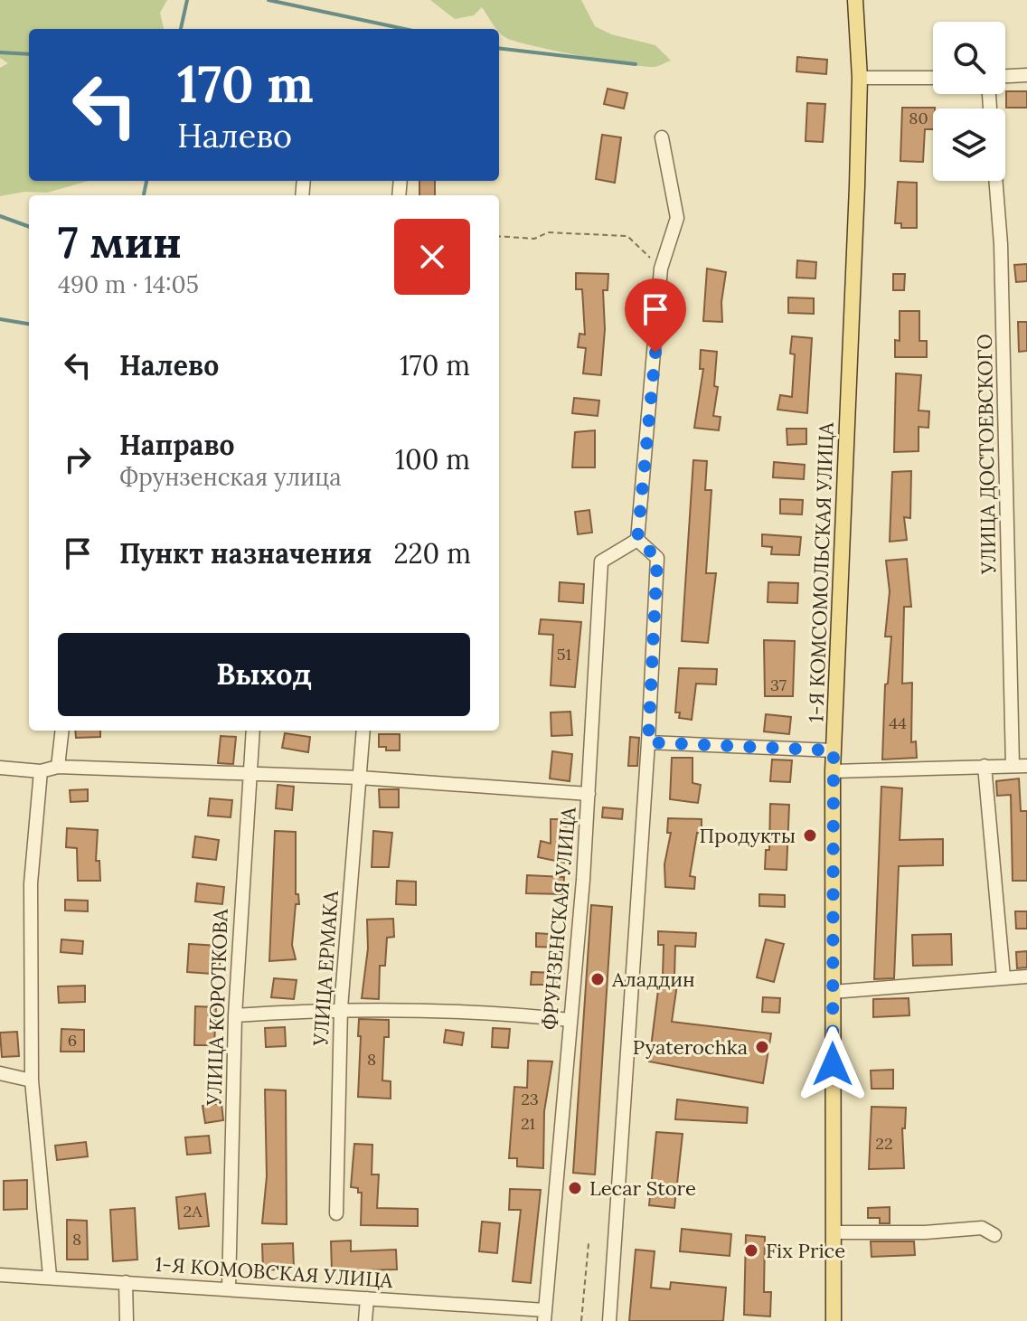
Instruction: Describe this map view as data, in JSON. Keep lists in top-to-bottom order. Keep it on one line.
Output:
{"streets":{"main road":["1-Я КОМСОМОЛЬСКАЯ УЛИЦА"],"street":["УЛИЦА ДОСТОЕВСКОГО","ФРУНЗЕНСКАЯ УЛИЦА","УЛИЦА ЕРМАКА","УЛИЦА КОРОТКОВА","1-Я КОМОВСКАЯ УЛИЦА"]},"crossings":[["ФРУНЗЕНСКАЯ УЛИЦА","1-Я КОМОВСКАЯ УЛИЦА"],["УЛИЦА КОРОТКОВА","1-Я КОМОВСКАЯ УЛИЦА"]],"places":["Продукты","Аладдин","Pyaterochka","Lecar Store","Fix Price"],"house_numbers":["80","51","37","44","6","8","23","21","22","2А","8"],"page":{"turn":["170 m","Налево"],"heading":["7 мин","490 m · 14:05"],"list":[{"name":"Налево","value":"170 m"},{"name":"Направо","note":"Фрунзенская улица","value":"100 m"},{"name":"Пункт назначения","value":"220 m"}],"buttons":"Выход"}}
